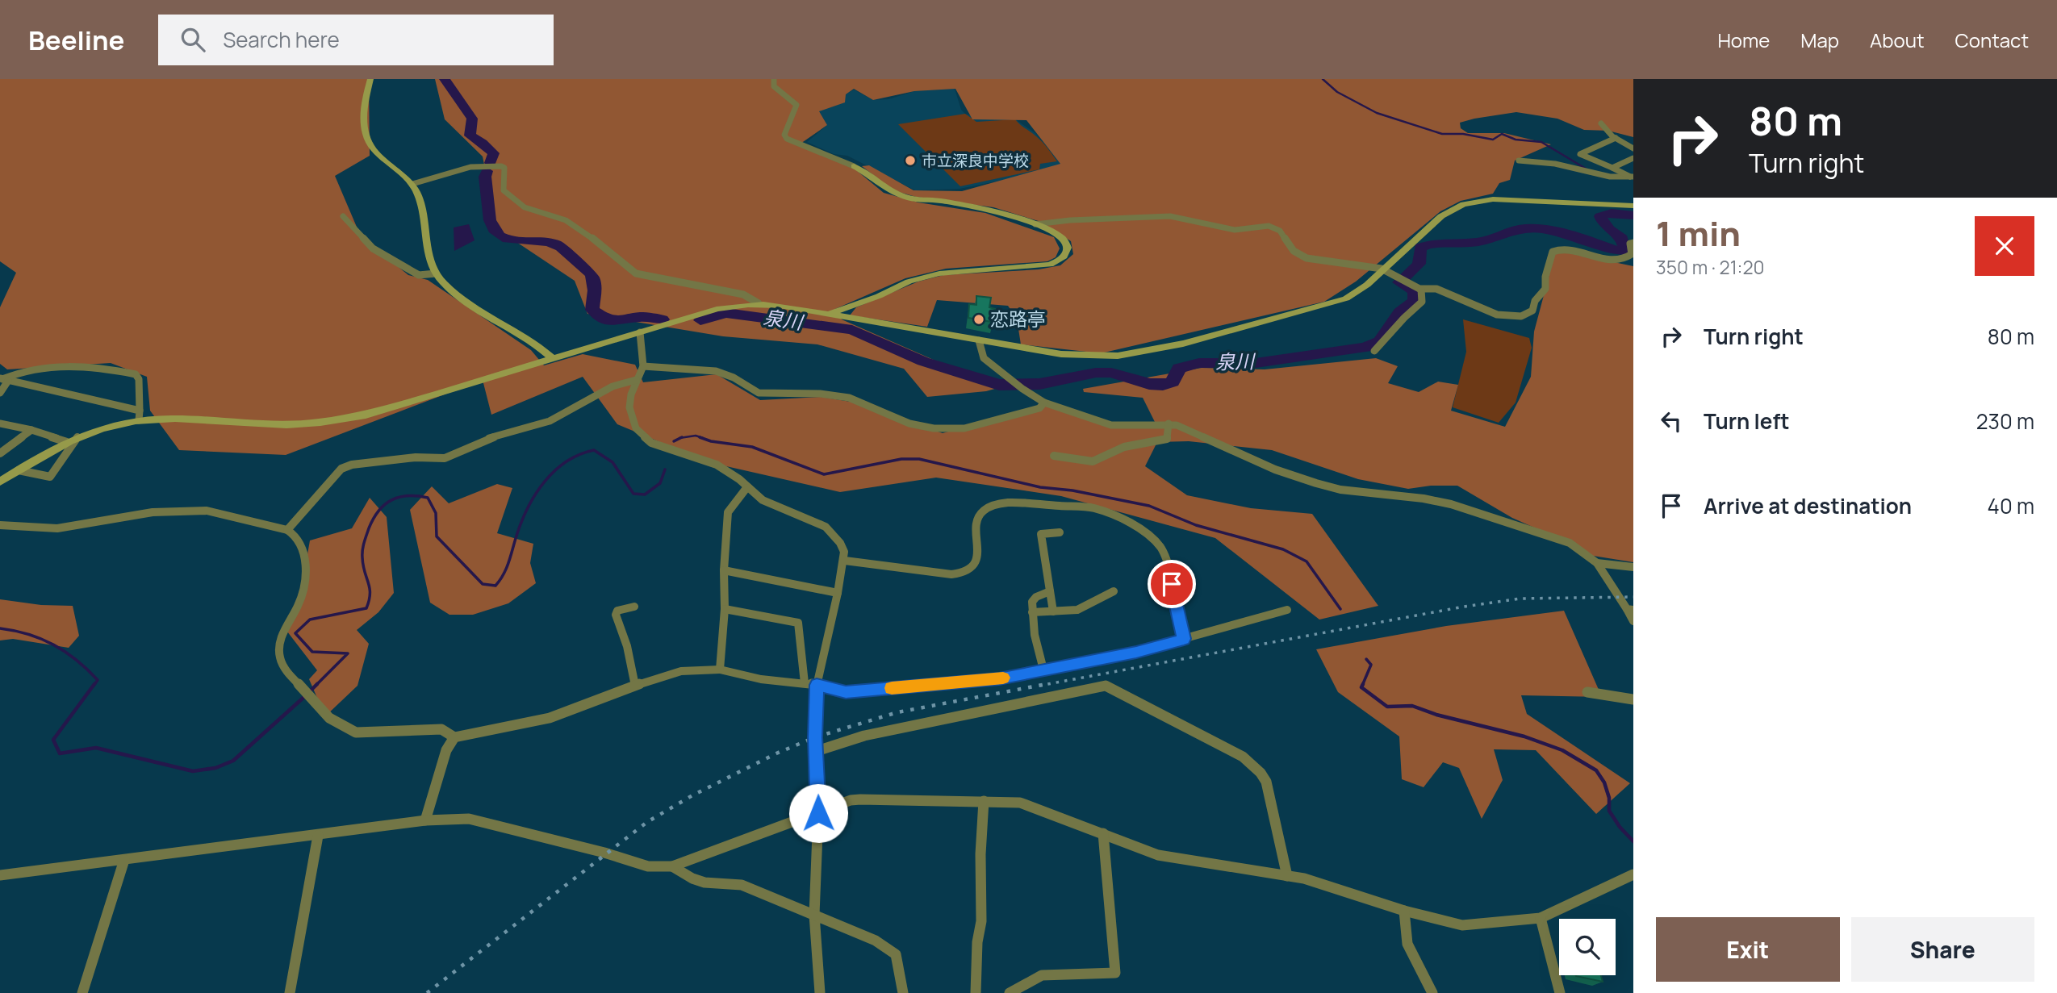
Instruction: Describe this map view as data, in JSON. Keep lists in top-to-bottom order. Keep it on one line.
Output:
{"water":["泉川"],"places":["市立深良中学校","恋路亭"],"page":{"header":"Beeline","search":"Search here","nav":["Home","Map","About","Contact"],"turn":["80 m","Turn right"],"heading":["1 min","350 m · 21:20"],"list":[{"name":"Turn right","value":"80 m"},{"name":"Turn left","value":"230 m"},{"name":"Arrive at destination","value":"40 m"}],"buttons":["Exit","Share"]}}
